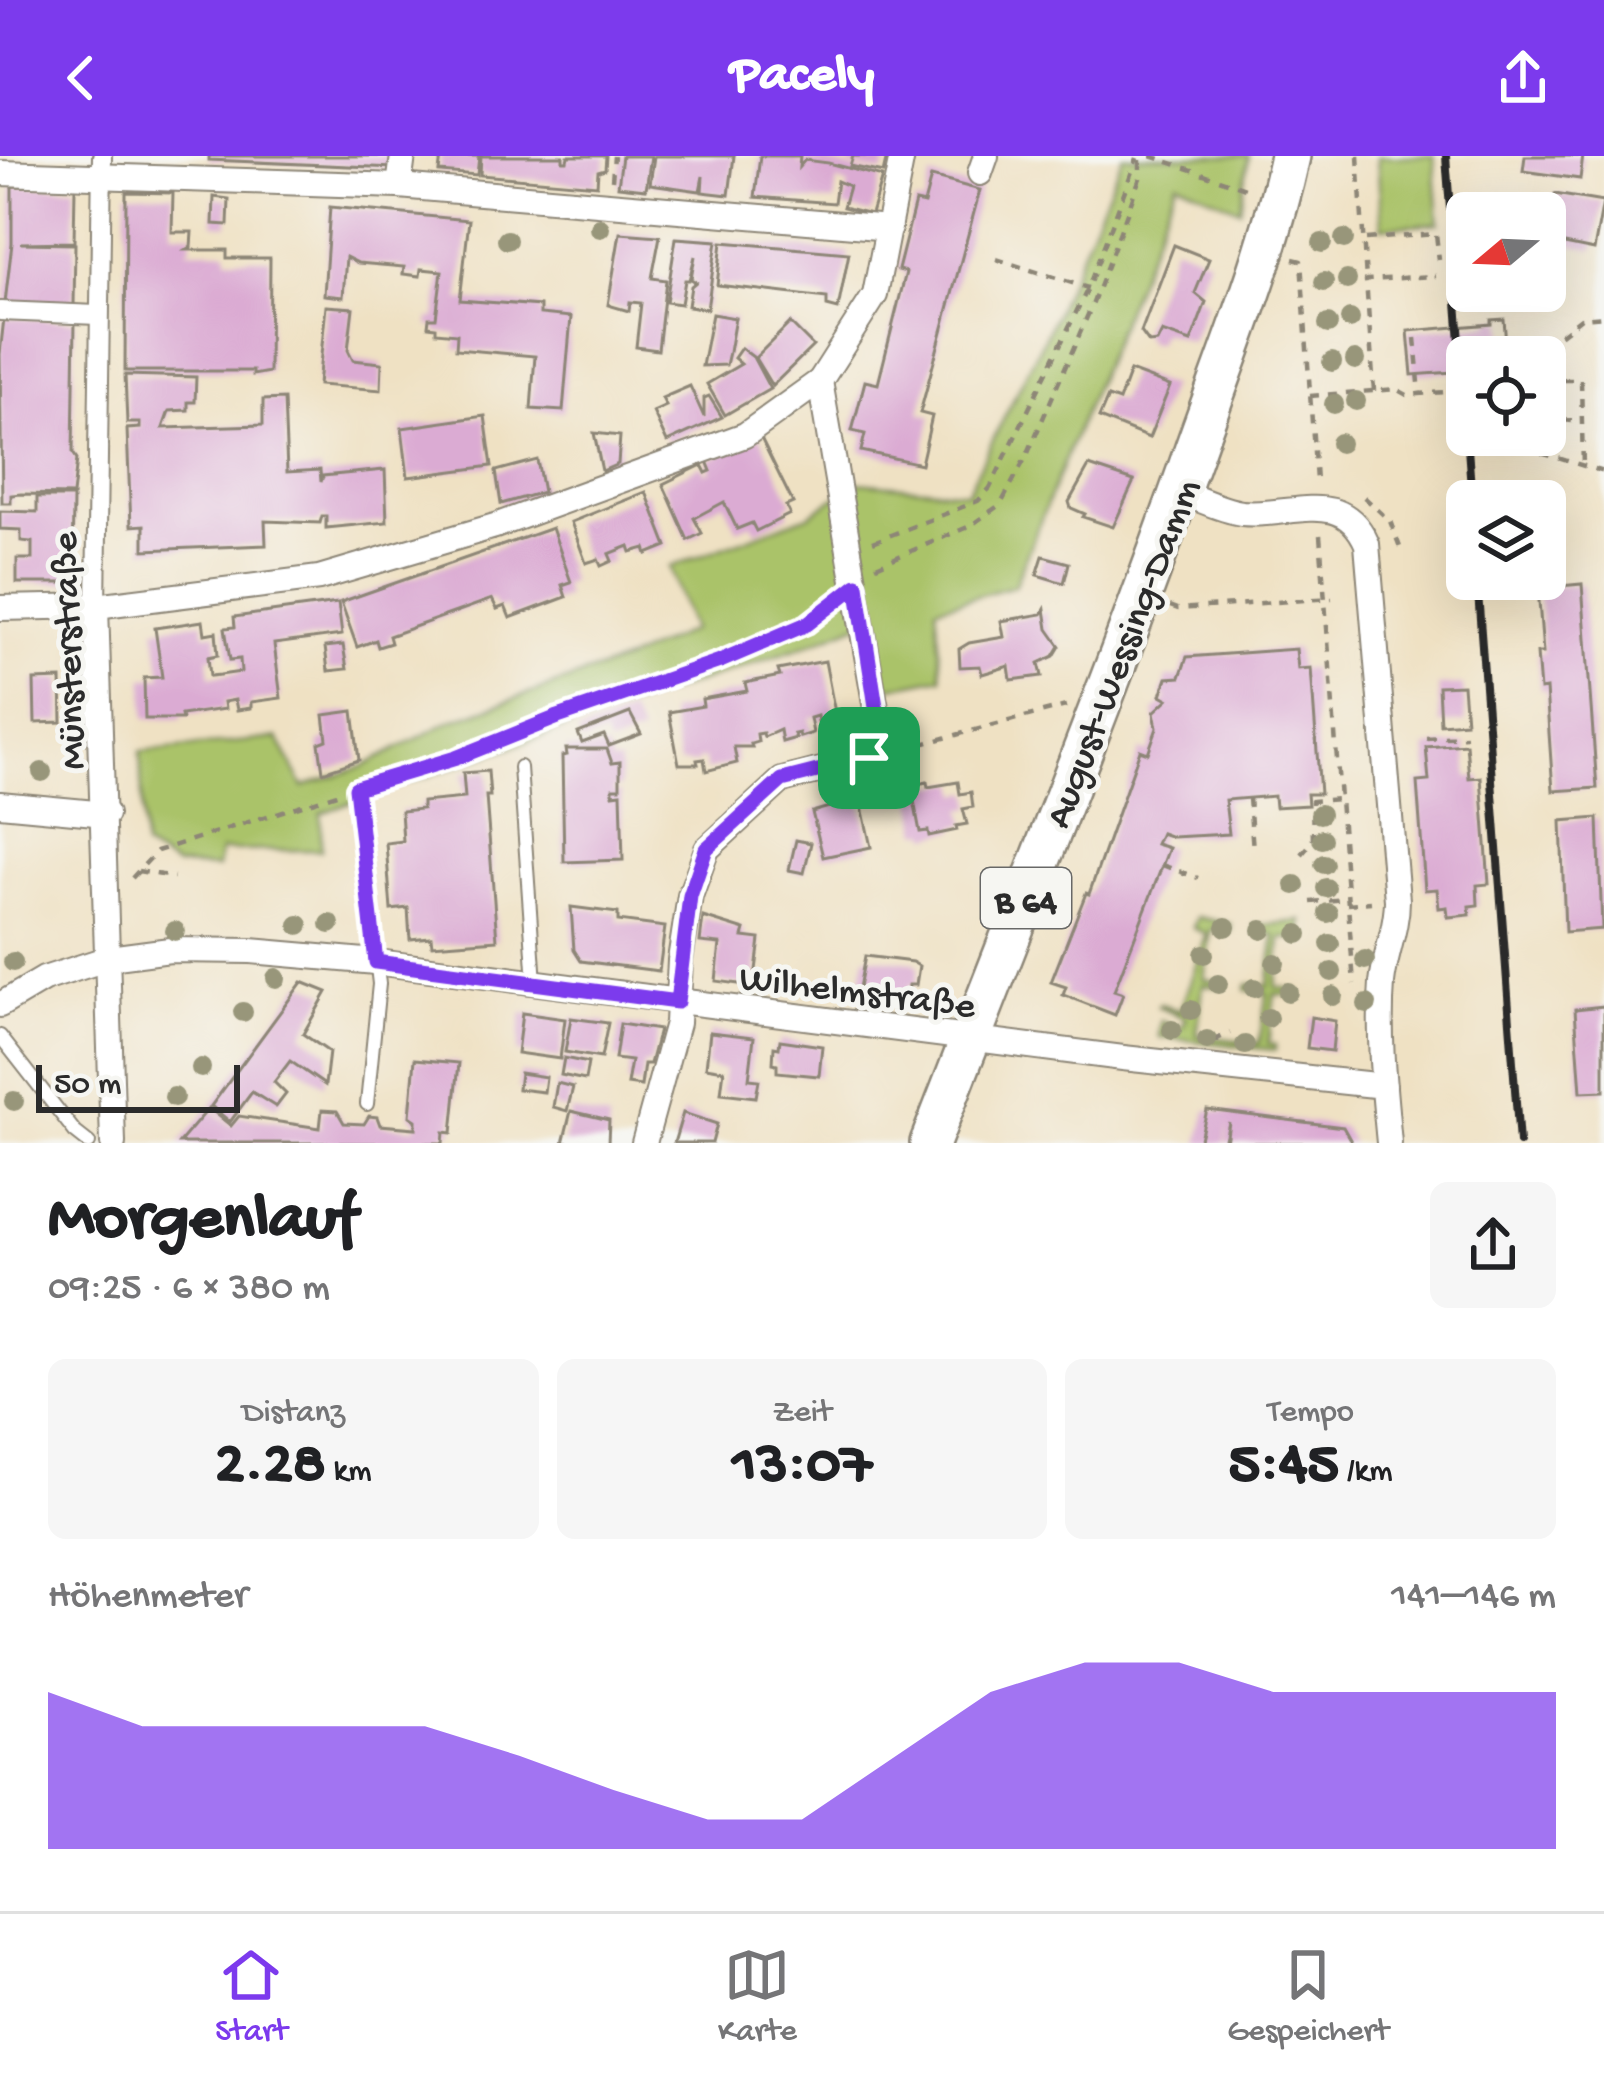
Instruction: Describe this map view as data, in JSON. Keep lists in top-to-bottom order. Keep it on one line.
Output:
{"streets":{"main road":["August-Wessing-Damm","B 64"],"street":["Münsterstraße","Wilhelmstraße"]},"crossings":[["Münsterstraße","Wilhelmstraße"],["August-Wessing-Damm","Wilhelmstraße"]],"scale_bar":"50 m","north":"left","page":{"header":"Pacely","scale":"50 m","heading":["Morgenlauf","09:25 · 6 × 380 m"],"stats":[["Distanz","2.28 km"],["Zeit","13:07"],["Tempo","5:45 /km"]],"chart":["Höhenmeter","141–146 m"],"tabs":["Start","Karte","Gespeichert"]}}
